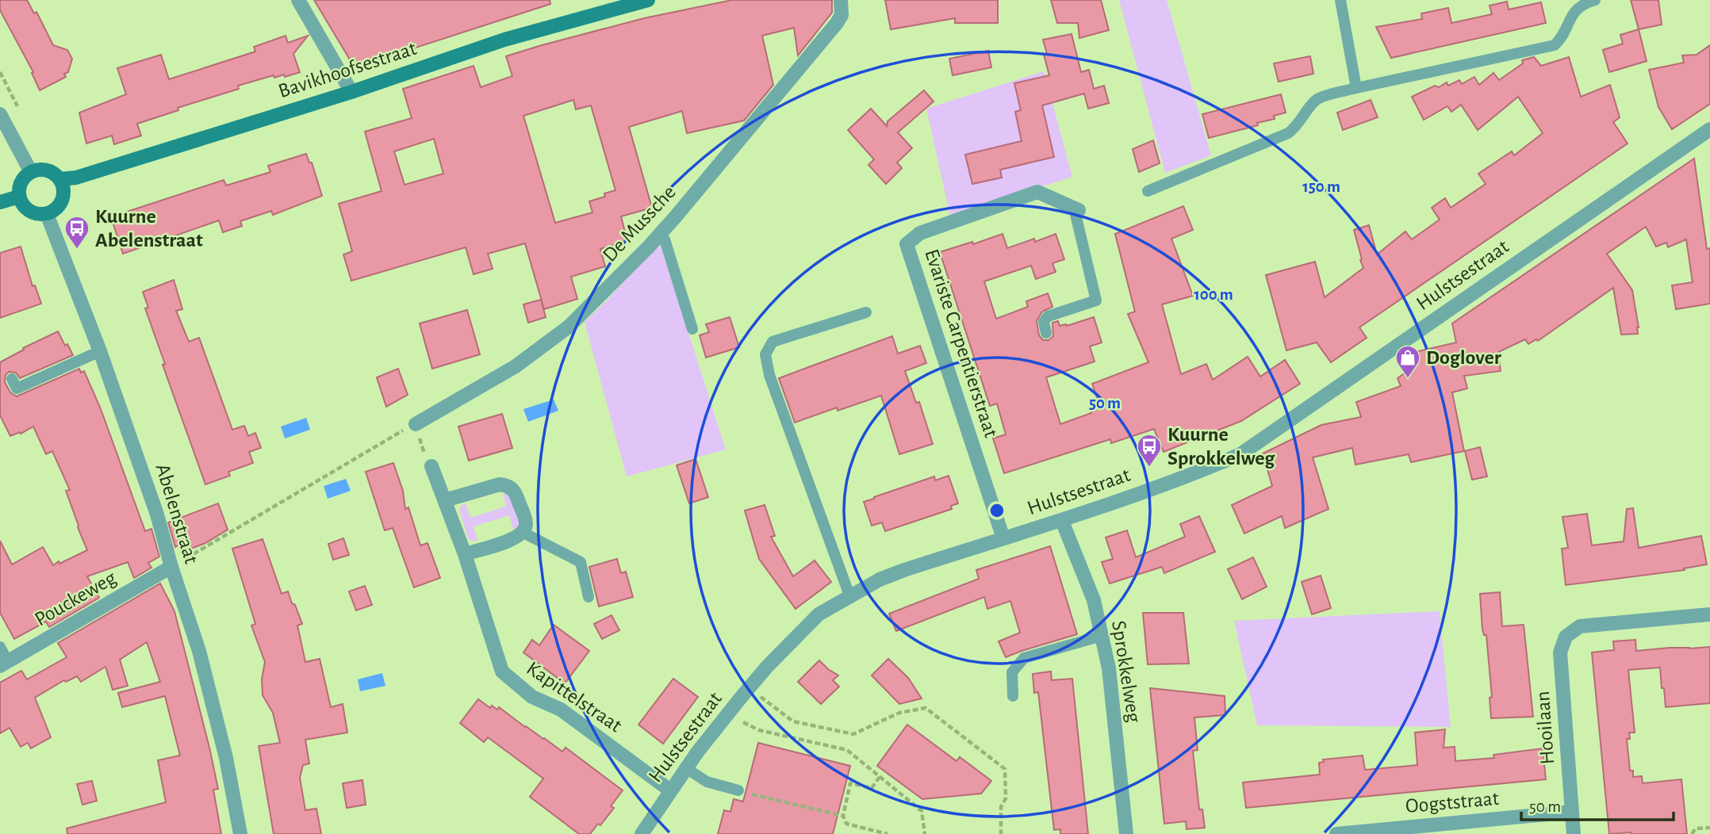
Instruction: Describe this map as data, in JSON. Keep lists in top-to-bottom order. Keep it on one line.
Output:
{"streets":{"street":["Bavikhoofsestraat","De Mussche","Hulstsestraat","Evariste Carpentierstraat","Abelenstraat","Pouckeweg","Sprokkelweg","Kapittelstraat","Hooilaan","Oogststraat"]},"crossings":[["Bavikhoofsestraat","Abelenstraat"],["Hulstsestraat","Evariste Carpentierstraat"],["Hulstsestraat","Sprokkelweg"],["Hulstsestraat","Kapittelstraat"],["Abelenstraat","Pouckeweg"],["Hooilaan","Oogststraat"]],"places":{"bus stop":["Kuurne Abelenstraat","Kuurne Sprokkelweg"],"shop":["Doglover"]},"scale_bar":"50 m","rings":["150 m","100 m","50 m"]}
